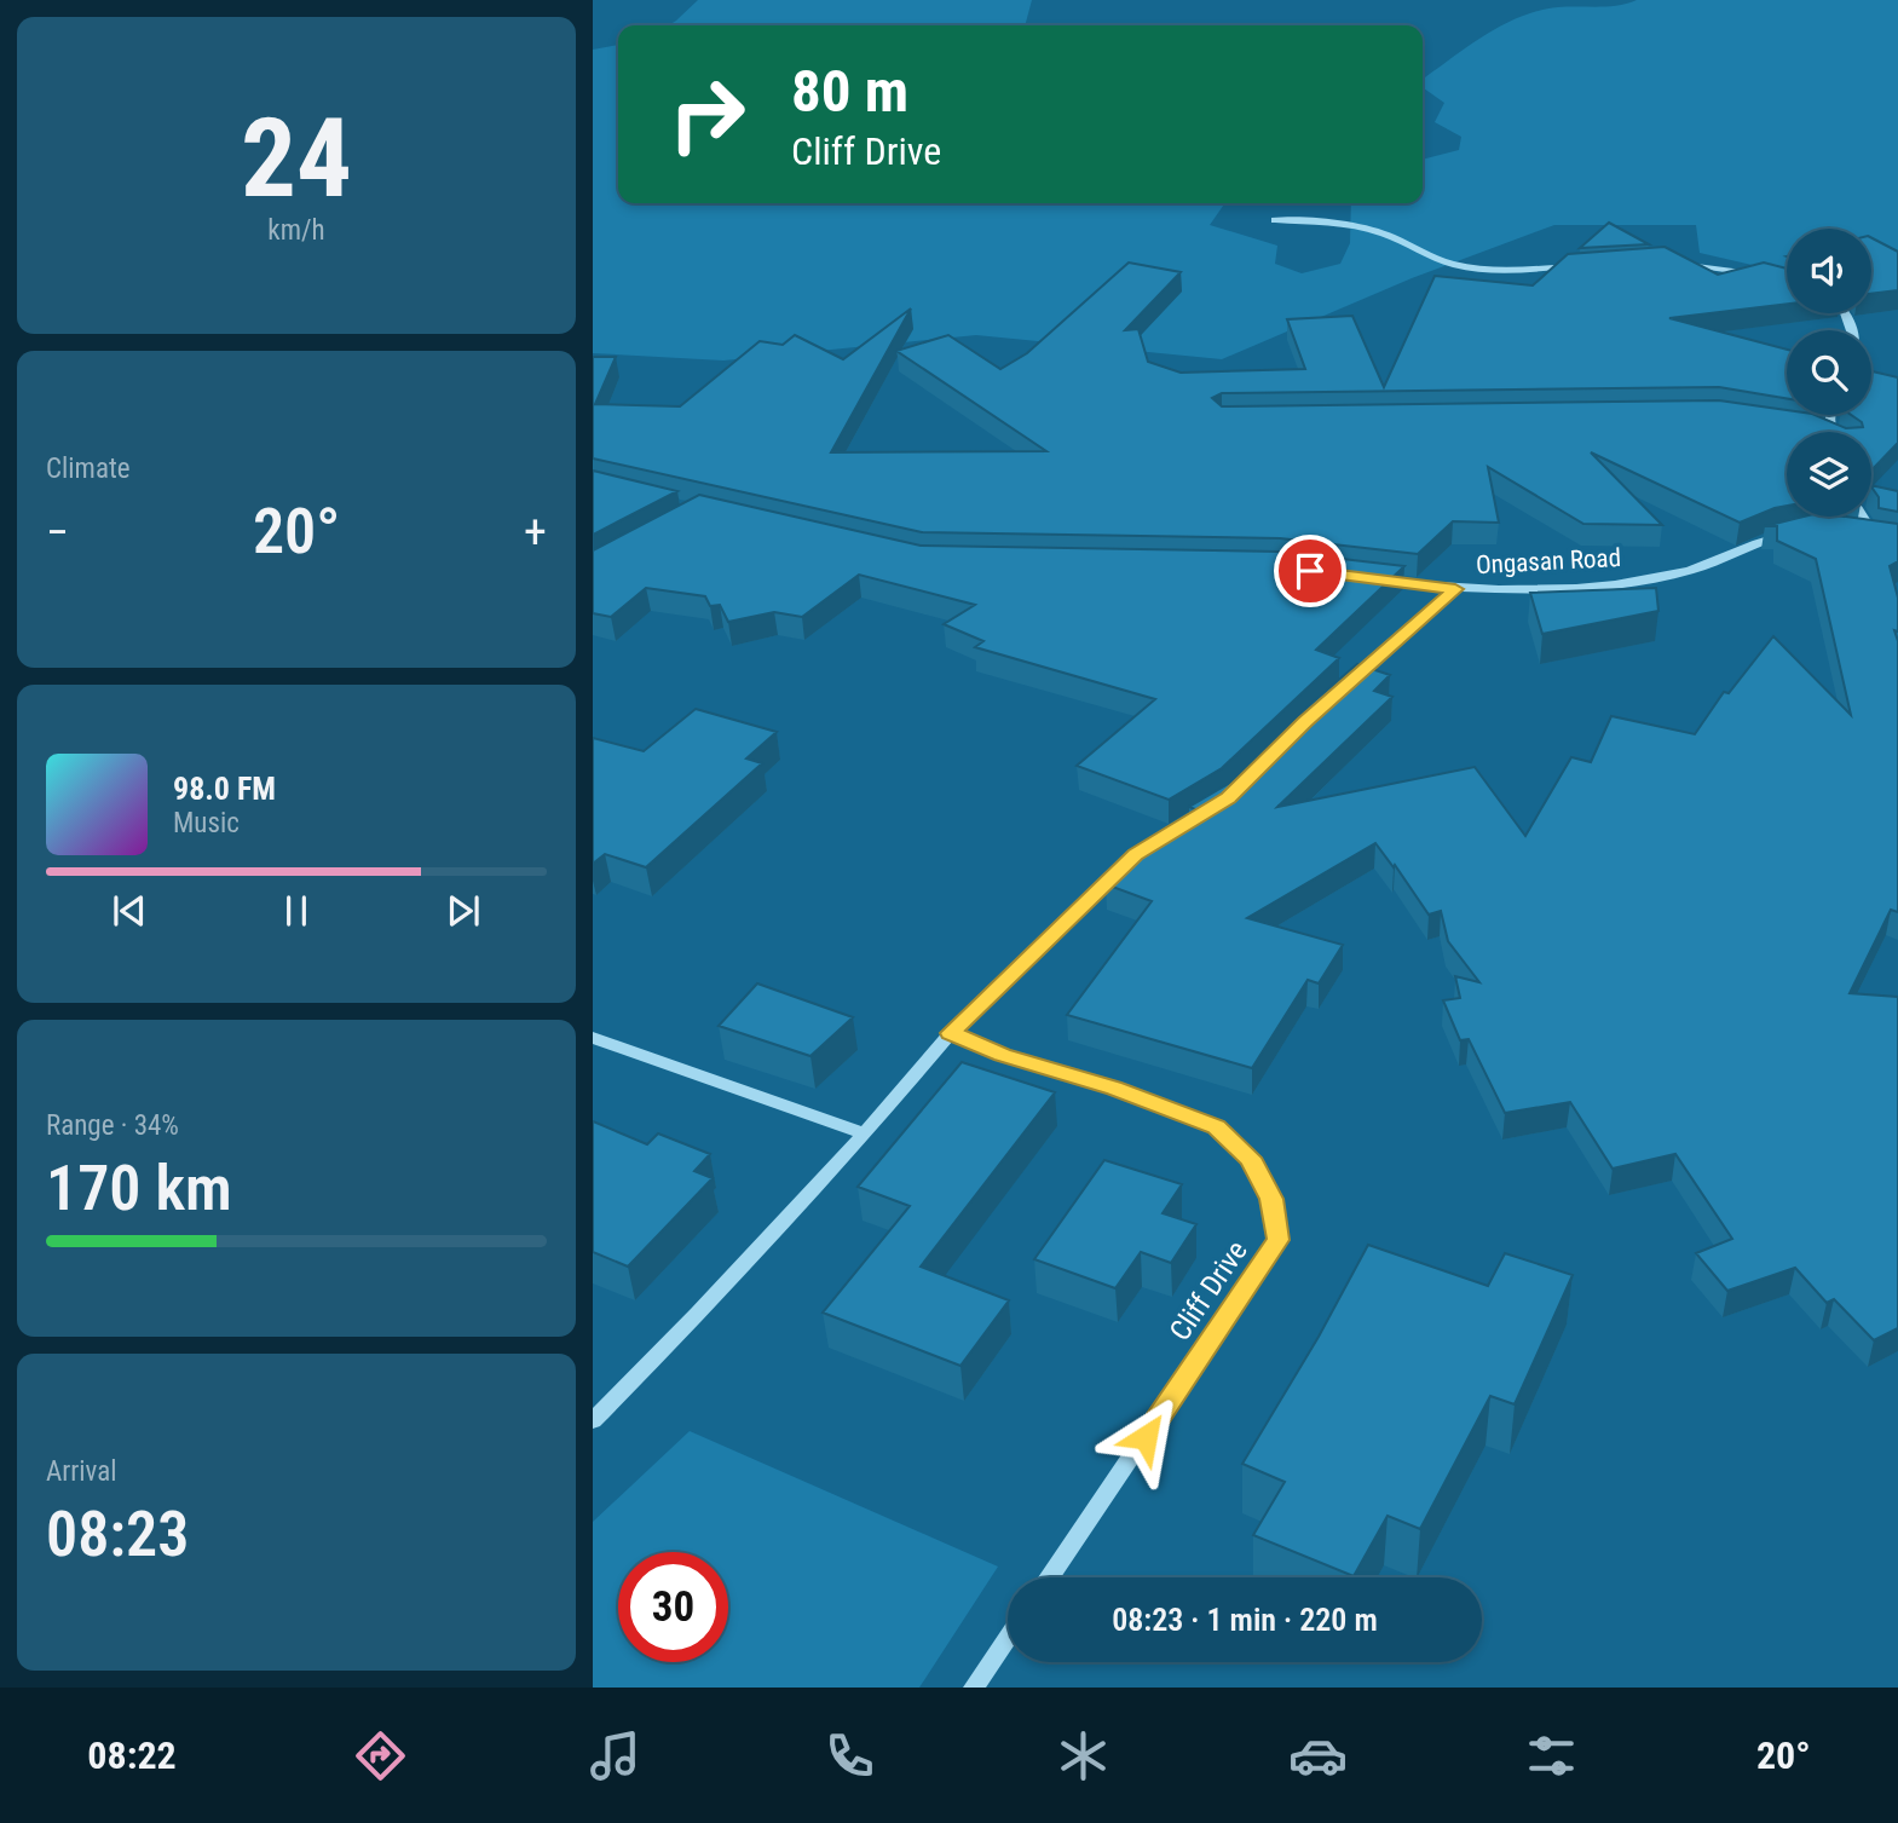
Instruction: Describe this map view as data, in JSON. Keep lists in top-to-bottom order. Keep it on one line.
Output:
{"streets":{"street":["Ongasan Road","Cliff Drive"]},"page":{"tile":[["24","km/h"],"Climate",["Range · 34%","170 km"],["Arrival","08:23"]],"turn":["80 m","Cliff Drive"],"heat":["−","20°","+"],"song":["98.0 FM","Music"],"limit":"30","trip":"08:23 · 1 min · 220 m","tabs":["08:22","20°"]}}
